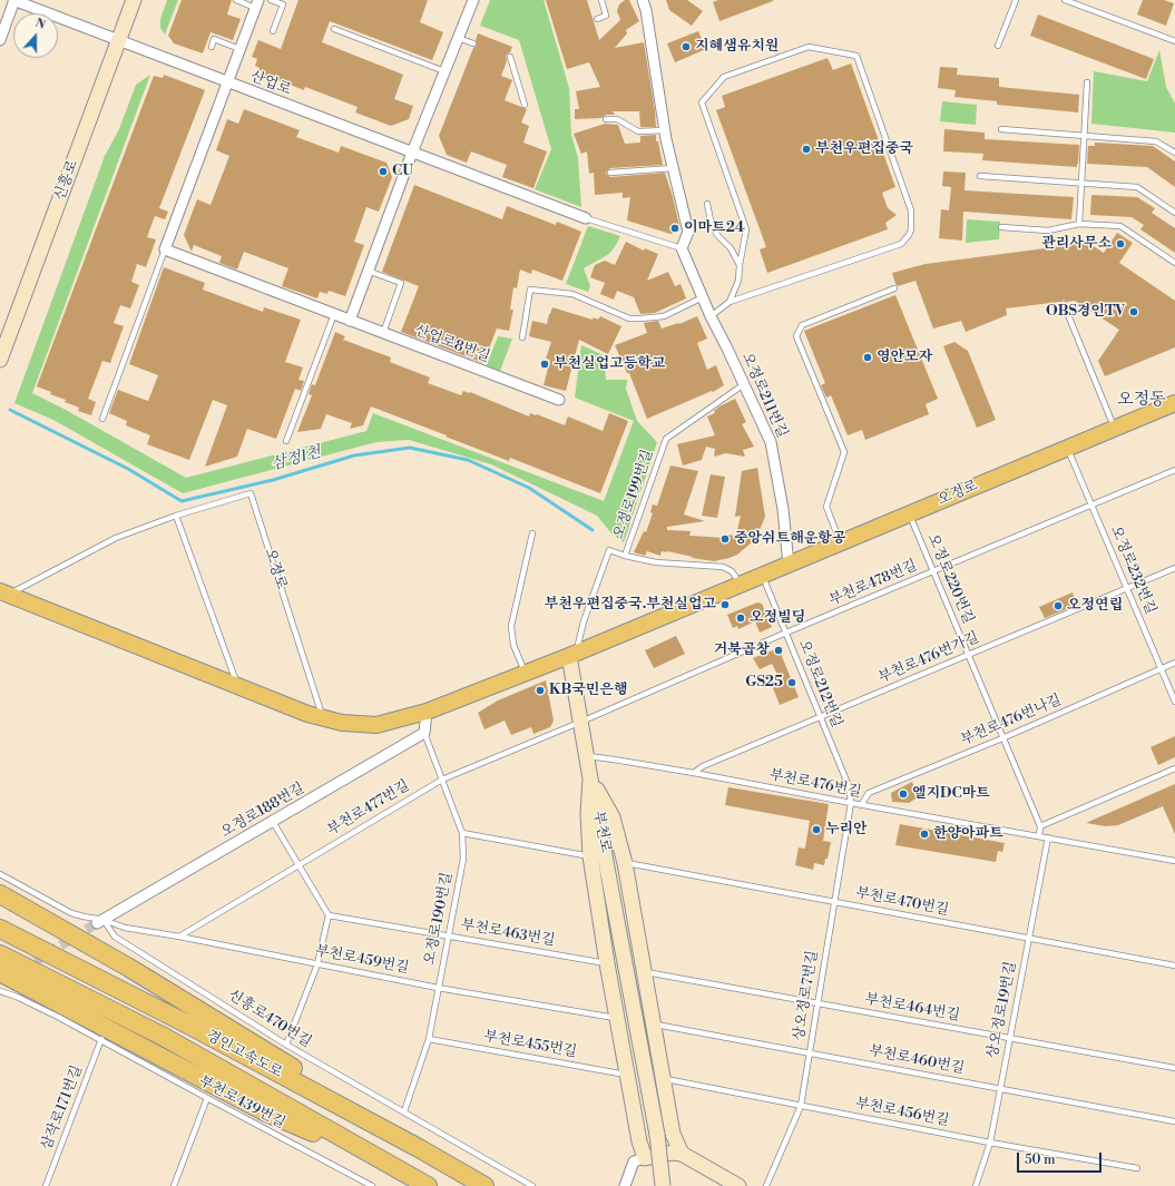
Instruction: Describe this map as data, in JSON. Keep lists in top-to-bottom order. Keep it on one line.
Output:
{"streets":{"highway":["경인고속도로"],"main road":["오정로"],"street":["산업로","신흥로","산업로8번길","오정로211번길","오정로188번길","부천로"],"lane":["오정로199번길","오정로232번길","오정로220번길","부천로478번길","부천로476번가길","오정로212번길","부천로476번나길","부천로476번길","부천로477번길","부천로470번길","오정로190번길","부천로463번길","부천로459번길","상오정로7번길","부천로464번길","상오정로19번길","신흥로470번길","부천로455번길","부천로460번길","부천로439번길","삼작로171번길","부천로456번길"]},"crossings":[["산업로","신흥로"],["오정로211번길","오정로"],["오정로211번길","오정로199번길"],["오정로","오정로199번길"],["오정로","오정로232번길"],["오정로","오정로220번길"],["오정로","오정로212번길"],["오정로","부천로"],["오정로199번길","부천로"],["오정로232번길","부천로478번길"],["오정로232번길","부천로476번가길"],["오정로232번길","부천로476번나길"],["오정로220번길","부천로478번길"],["오정로220번길","부천로476번가길"],["오정로220번길","부천로476번나길"],["부천로478번길","오정로212번길"],["부천로478번길","부천로477번길"],["부천로478번길","부천로"],["부천로476번가길","오정로212번길"],["부천로476번가길","부천로476번길"],["오정로212번길","부천로476번길"],["오정로212번길","상오정로7번길"],["부천로476번나길","부천로476번길"],["부천로476번길","부천로"],["부천로476번길","상오정로7번길"],["부천로476번길","상오정로19번길"],["부천로477번길","부천로"],["부천로477번길","오정로190번길"],["부천로477번길","부천로459번길"],["오정로188번길","오정로190번길"],["오정로188번길","부천로459번길"],["오정로188번길","신흥로470번길"],["부천로","오정로190번길"],["부천로470번길","상오정로7번길"],["부천로470번길","상오정로19번길"],["오정로190번길","부천로463번길"],["오정로190번길","부천로459번길"],["오정로190번길","신흥로470번길"],["오정로190번길","부천로455번길"],["부천로459번길","신흥로470번길"],["상오정로7번길","부천로464번길"],["상오정로7번길","부천로460번길"],["상오정로7번길","부천로456번길"],["부천로464번길","상오정로19번길"],["상오정로19번길","부천로460번길"],["상오정로19번길","부천로456번길"],["부천로439번길","삼작로171번길"]],"districts":["오정동"],"water":["삼정1천"],"places":["지혜샘유치원","부천우편집중국","CU","이마트24","관리사무소","OBS경인TV","영안모자","부천실업고등학교","중앙쉬트해운항공","부천우편집중국.부천실업고","오정연립","오정빌딩","거북곱창","GS25","KB국민은행","엘지DC마트","누리안","한양아파트"],"scale_bar":"50 m","north":"top"}
